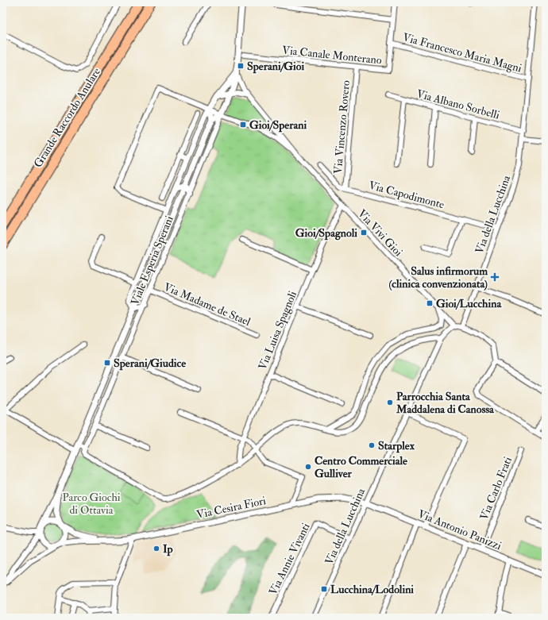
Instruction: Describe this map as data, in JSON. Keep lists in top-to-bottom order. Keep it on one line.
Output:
{"streets":{"highway":["Grande Raccordo Anulare"],"street":["Via Francesco Maria Magni","Via Canale Monterano","Via Albano Sorbelli","Via Vincenzo Rovero","Via Capodimonte","Via della Lucchina","Via Vivi Gioi","Viale Esperia Sperani","Via Madame de Stael","Via Luisa Spagnoli","Via Carlo Frati","Via Cesira Fiori","Via Antonio Panizzi","Via Annie Vivanti"]},"crossings":[["Via Francesco Maria Magni","Via Canale Monterano"],["Via Francesco Maria Magni","Via della Lucchina"],["Via Canale Monterano","Via Vincenzo Rovero"],["Via Albano Sorbelli","Via della Lucchina"],["Via Vincenzo Rovero","Via Capodimonte"],["Via Capodimonte","Via della Lucchina"],["Via della Lucchina","Via Vivi Gioi"],["Via della Lucchina","Via Cesira Fiori"],["Via della Lucchina","Via Antonio Panizzi"],["Via della Lucchina","Via Annie Vivanti"],["Via Vivi Gioi","Viale Esperia Sperani"],["Via Vivi Gioi","Via Luisa Spagnoli"],["Viale Esperia Sperani","Via Madame de Stael"],["Viale Esperia Sperani","Via Cesira Fiori"],["Via Carlo Frati","Via Antonio Panizzi"],["Via Cesira Fiori","Via Antonio Panizzi"]],"parks":["Parco Giochi di Ottavia"],"places":{"transit":["Sperani/Gioi","Gioi/Sperani","Gioi/Spagnoli","Gioi/Lucchina","Sperani/Giudice","Lucchina/Lodolini"],"health":["Salus infirmorum (clinica convenzionata)"],"other":["Parrocchia Santa Maddalena di Canossa","Starplex","Centro Commerciale Gulliver","Ip"]}}
